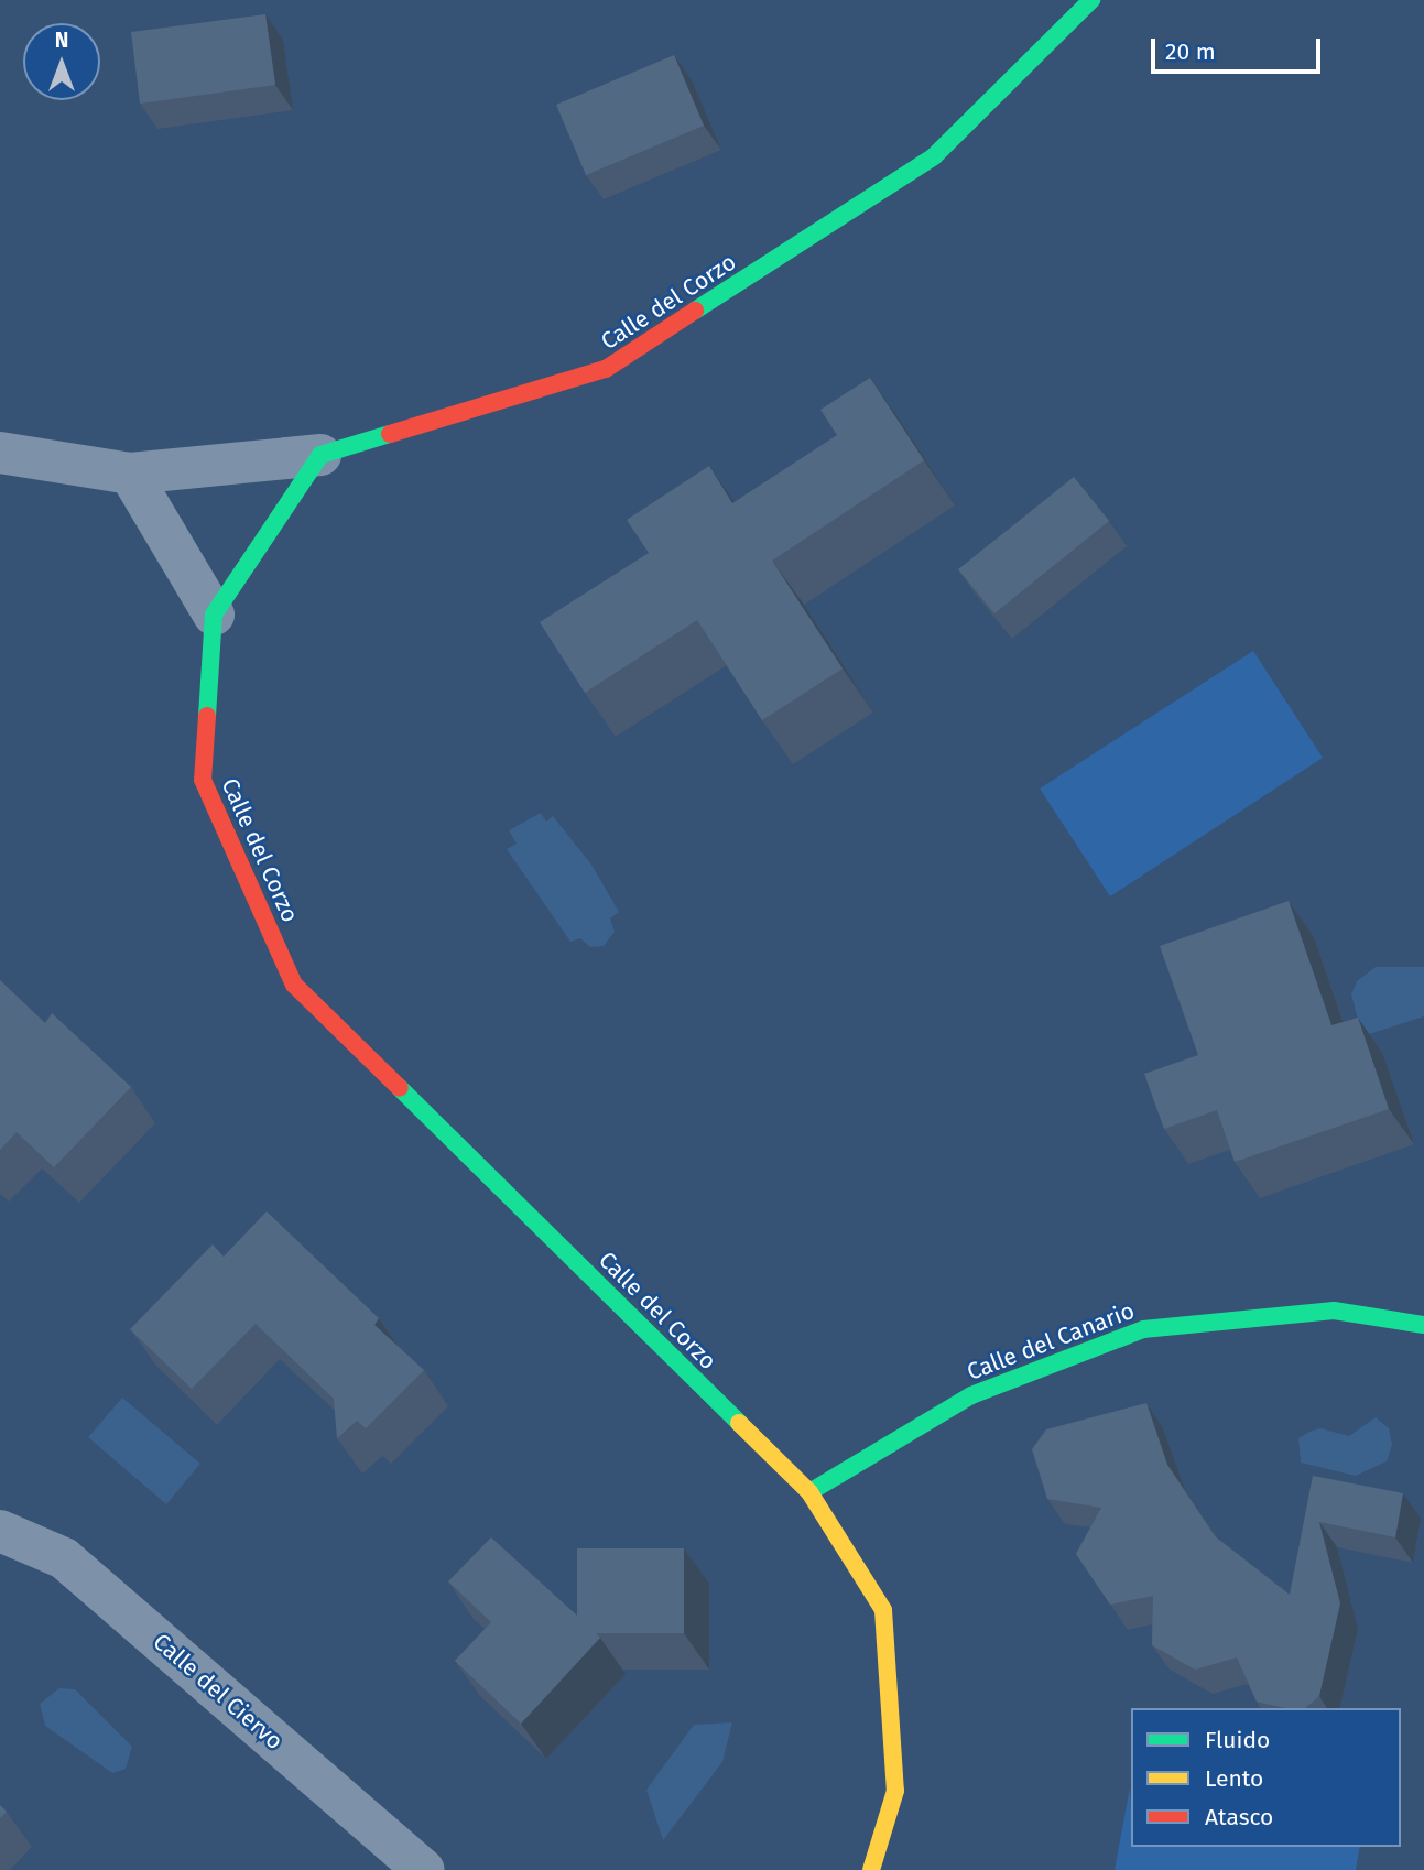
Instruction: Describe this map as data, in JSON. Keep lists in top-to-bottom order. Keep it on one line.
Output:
{"streets":{"street":["Calle del Corzo","Calle del Canario","Calle del Ciervo"]},"crossings":[["Calle del Corzo","Calle del Canario"]],"legend":["Fluido","Lento","Atasco"],"scale_bar":"20 m","north":"top"}
